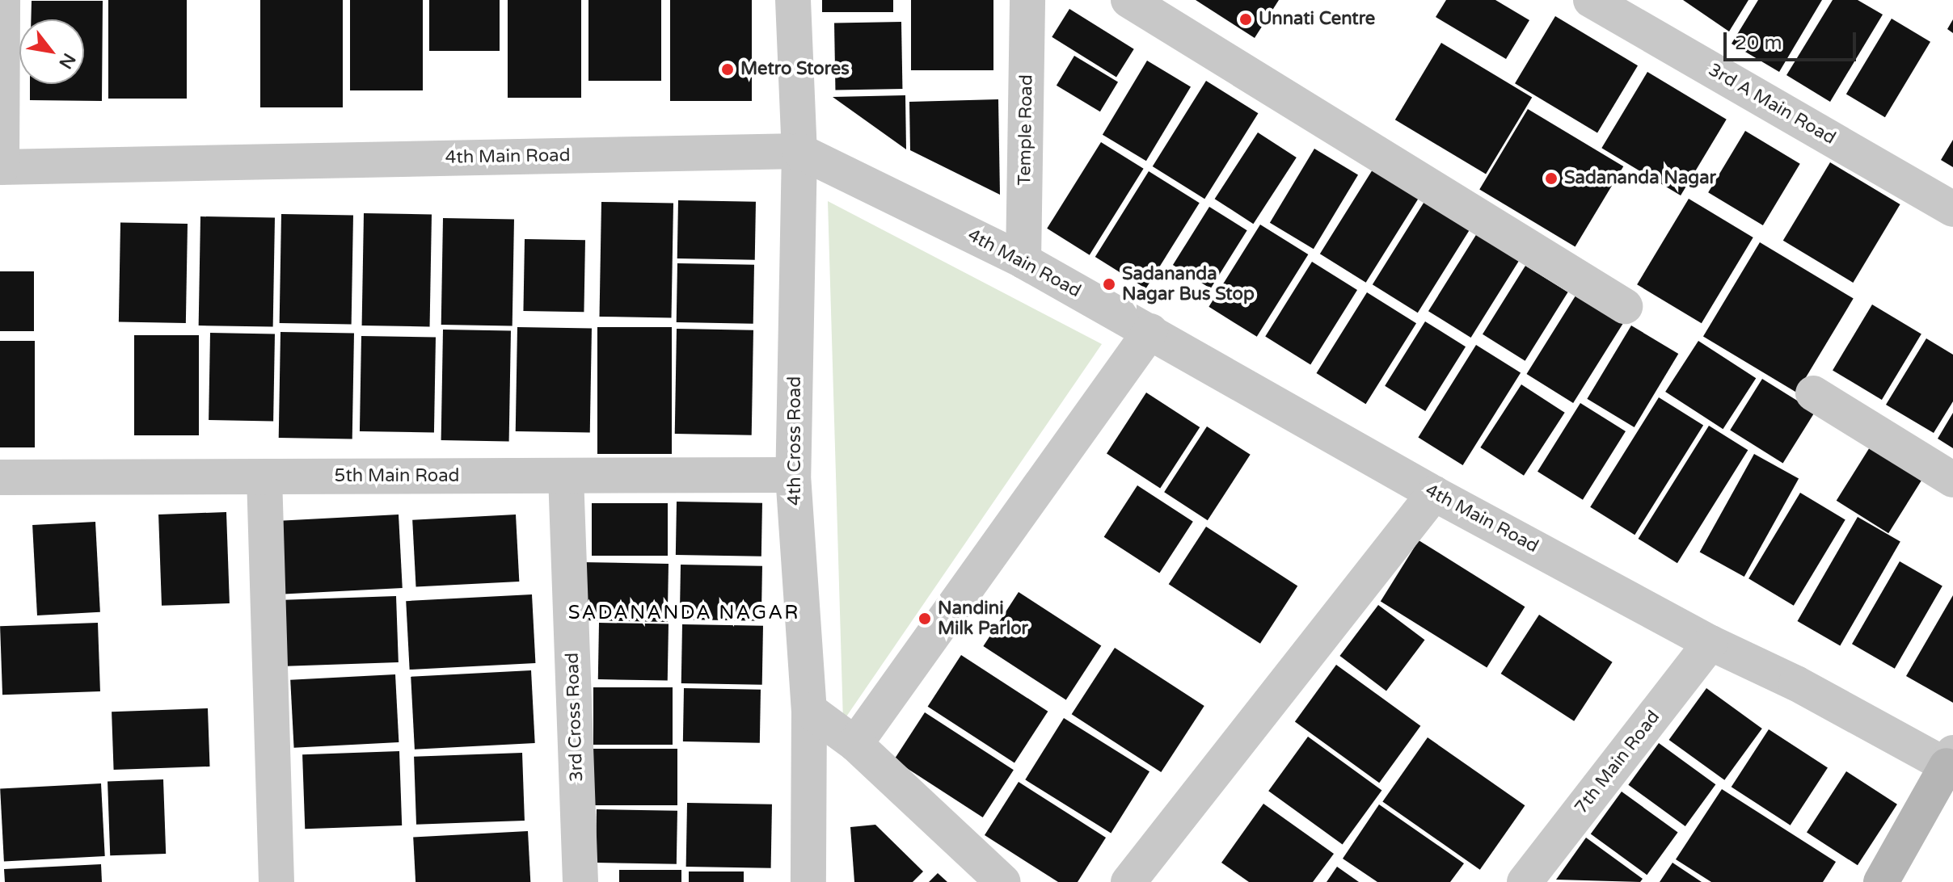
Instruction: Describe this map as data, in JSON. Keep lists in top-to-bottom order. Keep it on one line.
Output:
{"streets":{"street":["3rd A Main Road","Temple Road","4th Main Road","4th Cross Road","5th Main Road","3rd Cross Road","7th Main Road"]},"crossings":[["Temple Road","4th Main Road"],["4th Main Road","4th Cross Road"],["4th Main Road","7th Main Road"],["4th Cross Road","5th Main Road"],["5th Main Road","3rd Cross Road"]],"districts":["SADANANDA NAGAR"],"places":["Unnati Centre","Metro Stores","Sadananda Nagar","Sadananda Nagar Bus Stop","Nandini Milk Parlor"],"scale_bar":"20 m","north":"bottom right"}
